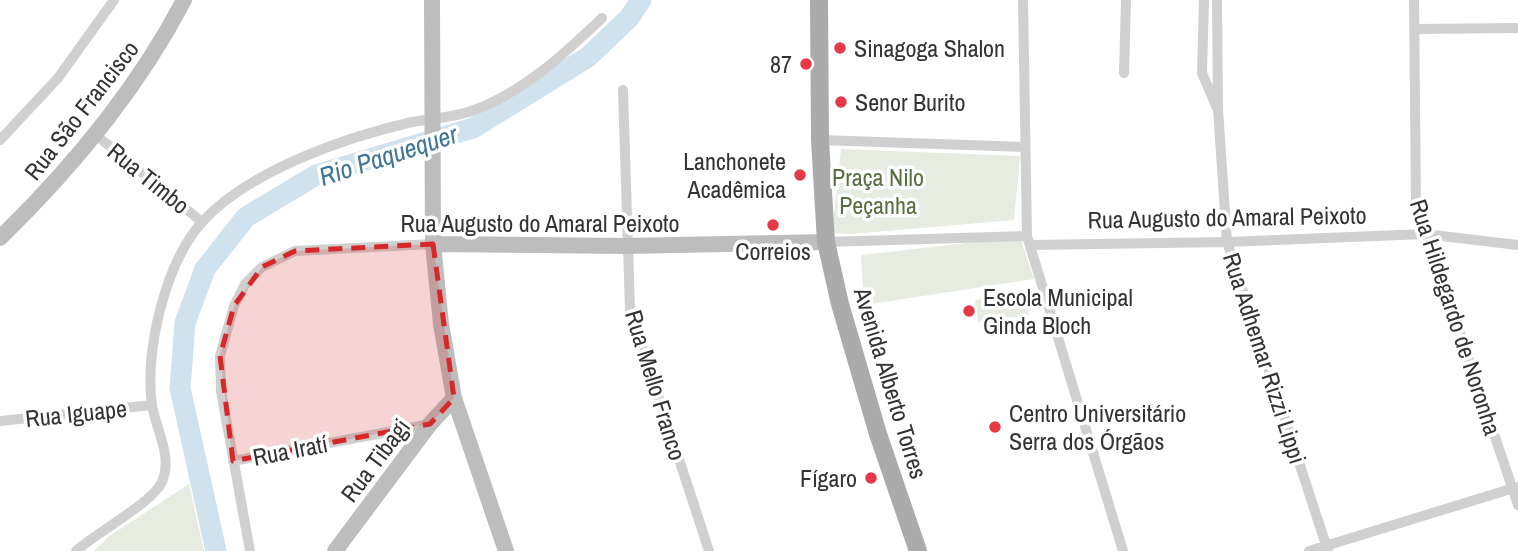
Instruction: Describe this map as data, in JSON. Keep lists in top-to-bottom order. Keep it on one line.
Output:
{"streets":{"main road":["Avenida Alberto Torres"],"street":["Rua São Francisco","Rua Timbo","Rua Augusto do Amaral Peixoto","Rua Hildegardo de Noronha","Rua Adhemar Rizzi Lippi","Rua Mello Franco","Rua Iguape","Rua Iratí","Rua Tibagi"]},"crossings":[["Rua São Francisco","Rua Timbo"],["Rua Augusto do Amaral Peixoto","Rua Hildegardo de Noronha"],["Rua Augusto do Amaral Peixoto","Rua Adhemar Rizzi Lippi"],["Rua Augusto do Amaral Peixoto","Avenida Alberto Torres"],["Rua Augusto do Amaral Peixoto","Rua Mello Franco"],["Rua Augusto do Amaral Peixoto","Rua Iratí"],["Rua Iratí","Rua Tibagi"]],"water":["Rio Paquequer"],"parks":["Praça Nilo Peçanha"],"places":["Sinagoga Shalon","87","Senor Burito","Lanchonete Acadêmica","Correios","Escola Municipal Ginda Bloch","Centro Universitário Serra dos Órgãos","Fígaro"]}
